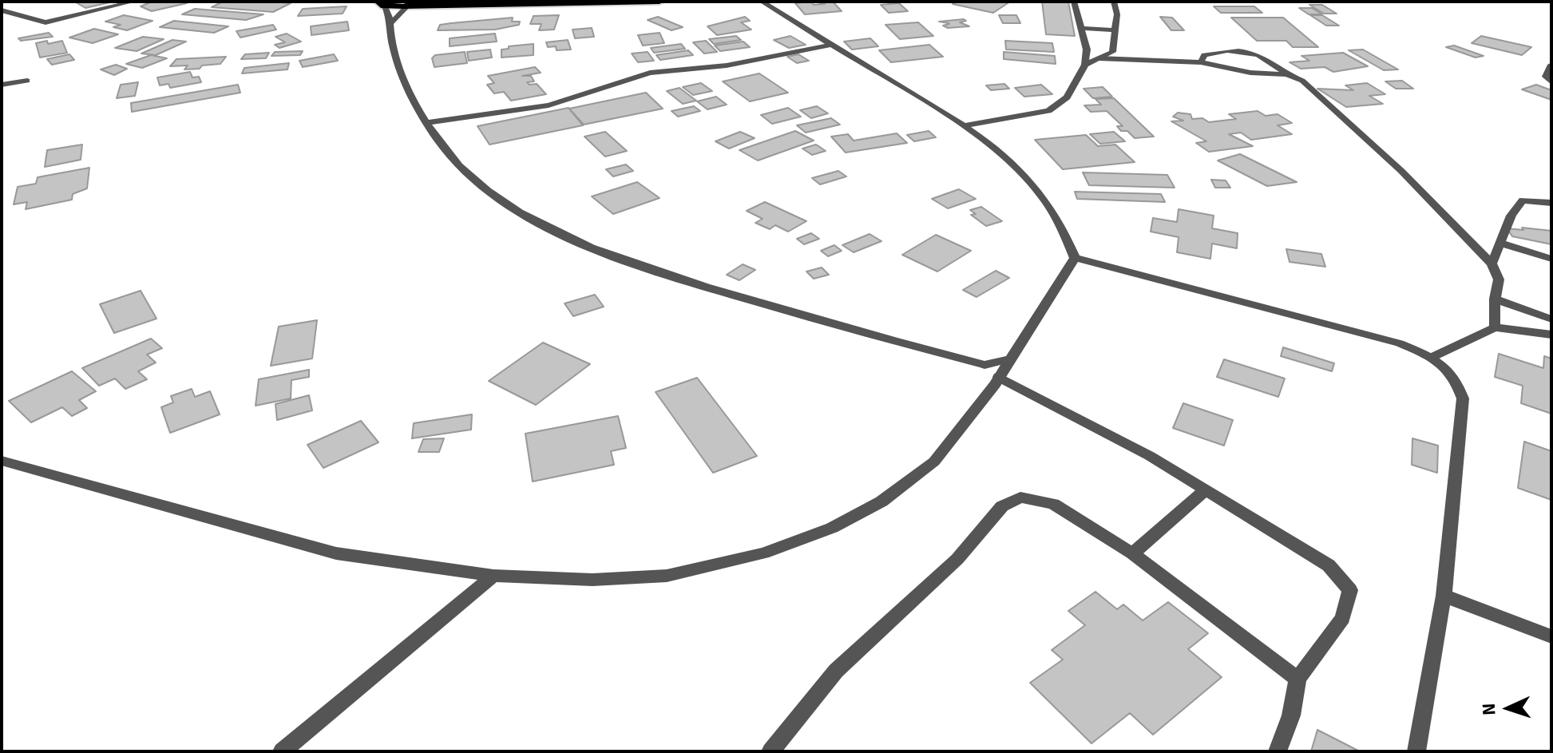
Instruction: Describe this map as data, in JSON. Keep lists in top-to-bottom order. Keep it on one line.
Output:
{"north":"left"}
